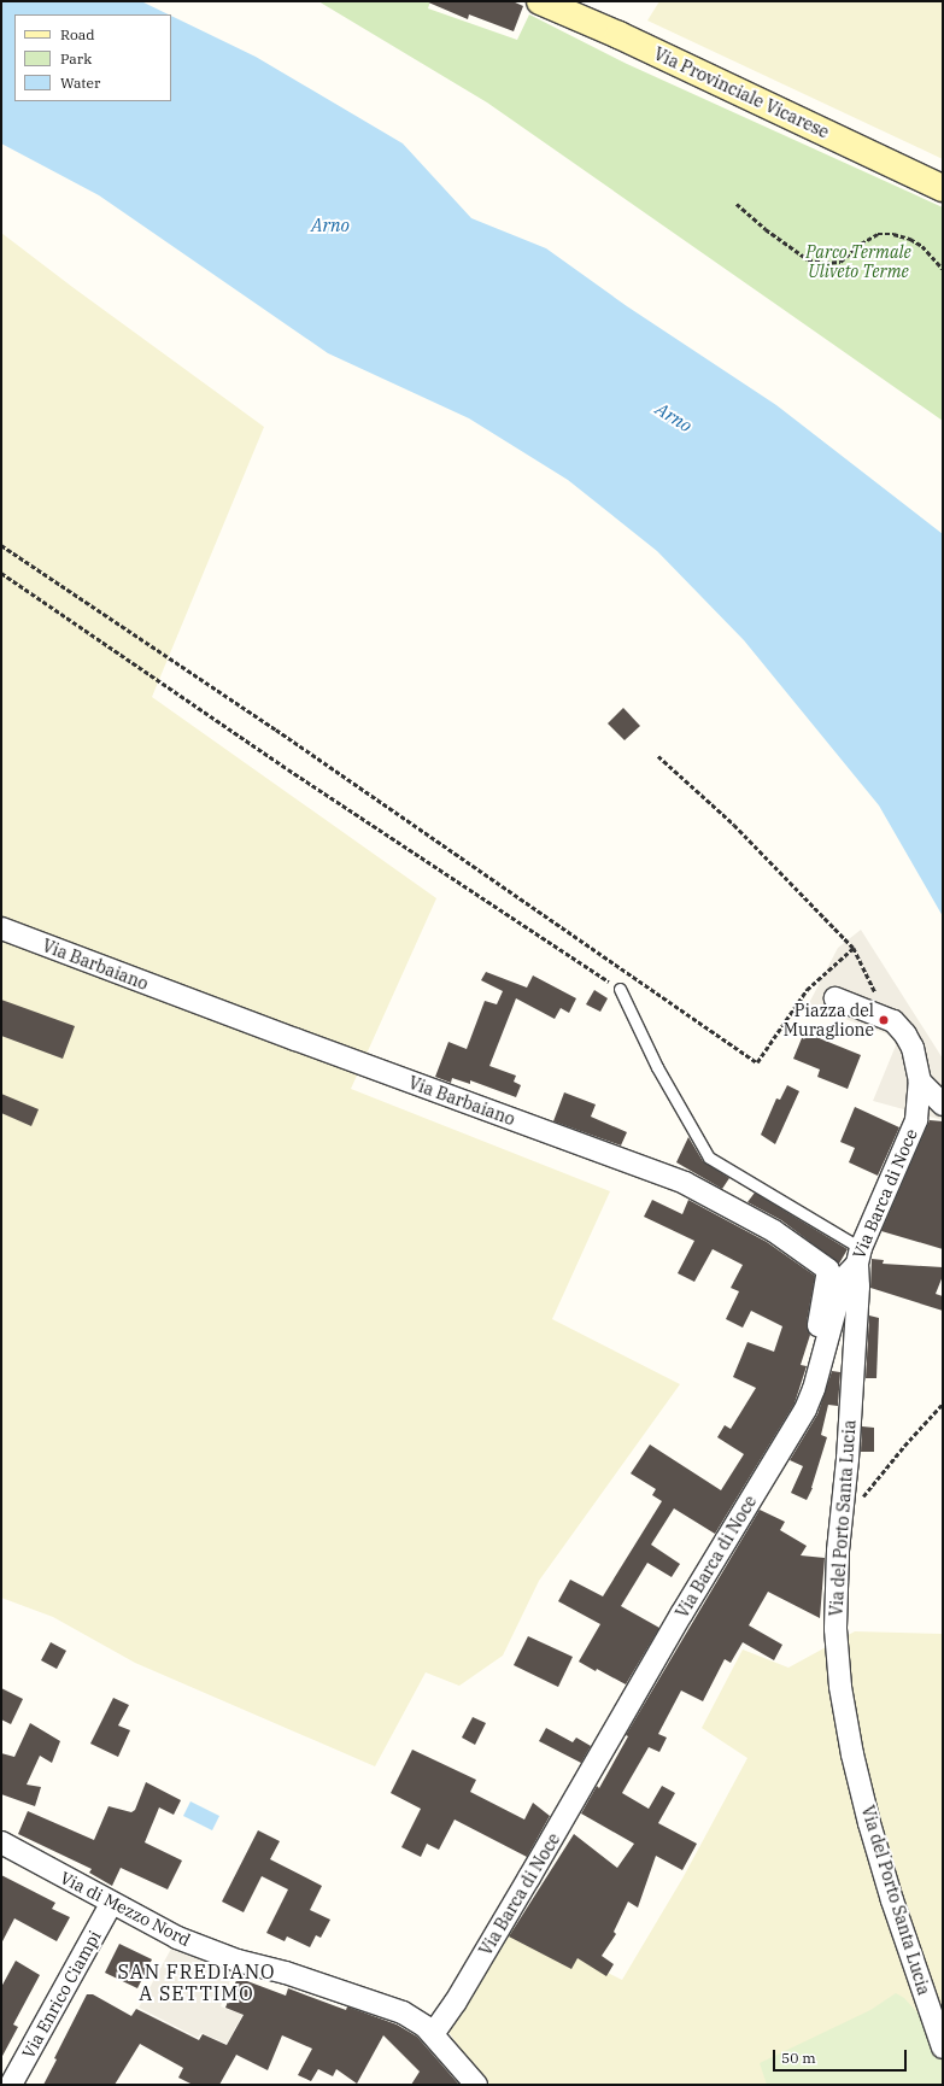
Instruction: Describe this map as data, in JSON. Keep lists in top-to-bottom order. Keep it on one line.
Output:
{"streets":{"main road":["Via Provinciale Vicarese"],"street":["Via Barbaiano","Via Barca di Noce","Via del Porto Santa Lucia","Via di Mezzo Nord","Via Enrico Ciampi"]},"crossings":[["Via Barbaiano","Via Barca di Noce"],["Via Barca di Noce","Via del Porto Santa Lucia"],["Via Barca di Noce","Via di Mezzo Nord"],["Via di Mezzo Nord","Via Enrico Ciampi"]],"districts":["SAN FREDIANO A SETTIMO"],"water":["Arno"],"parks":["Parco Termale Uliveto Terme"],"places":["Piazza del Muraglione"],"legend":["Road","Park","Water"],"scale_bar":"50 m"}
